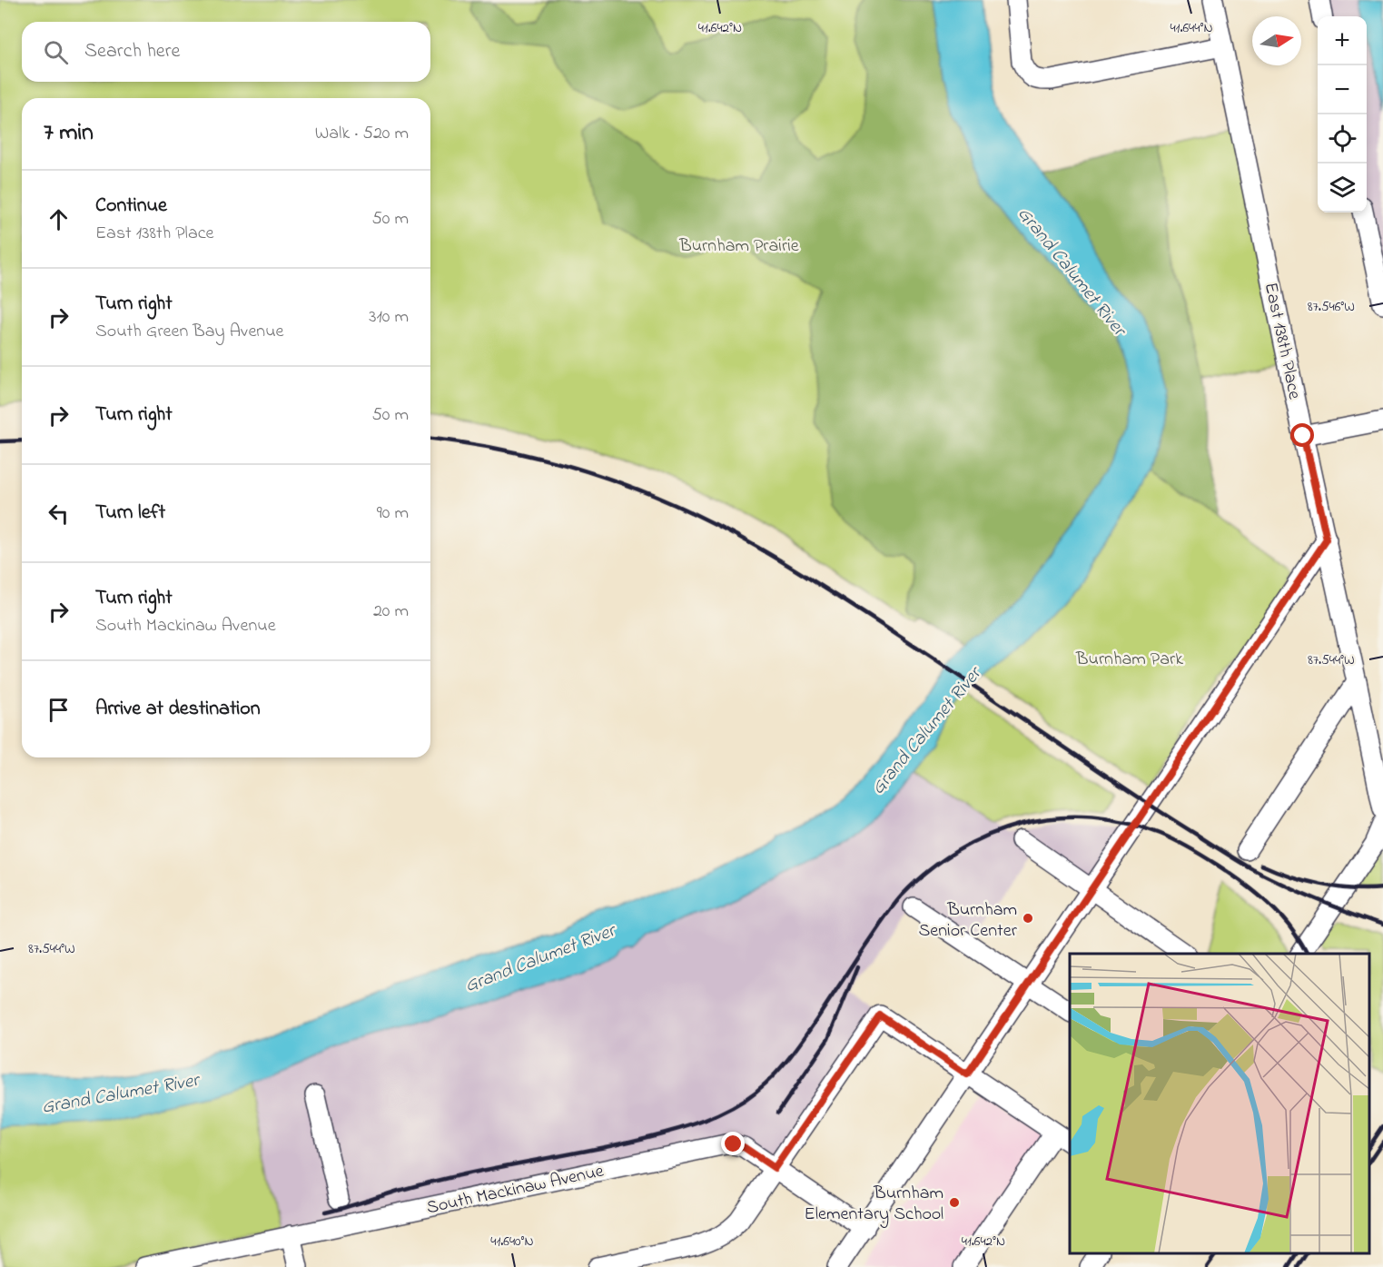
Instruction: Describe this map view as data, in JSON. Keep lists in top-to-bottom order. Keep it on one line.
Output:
{"streets":{"street":["East 138th Place","South Mackinaw Avenue"]},"water":["Grand Calumet River"],"parks":["Burnham Prairie","Burnham Park"],"places":["Burnham Senior Center","Burnham Elementary School"],"north":"right","page":{"map_buttons":["+","−"],"search":"Search here","heading":["7 min","Walk · 520 m"],"list":[["Continue","East 138th Place","50 m"],["Turn right","South Green Bay Avenue","310 m"],["Turn right","50 m"],["Turn left","90 m"],["Turn right","South Mackinaw Avenue","20 m"],"Arrive at destination"]},"coordinates":["41.642°N","41.644°N","87.546°W","87.544°W","41.640°N"]}
